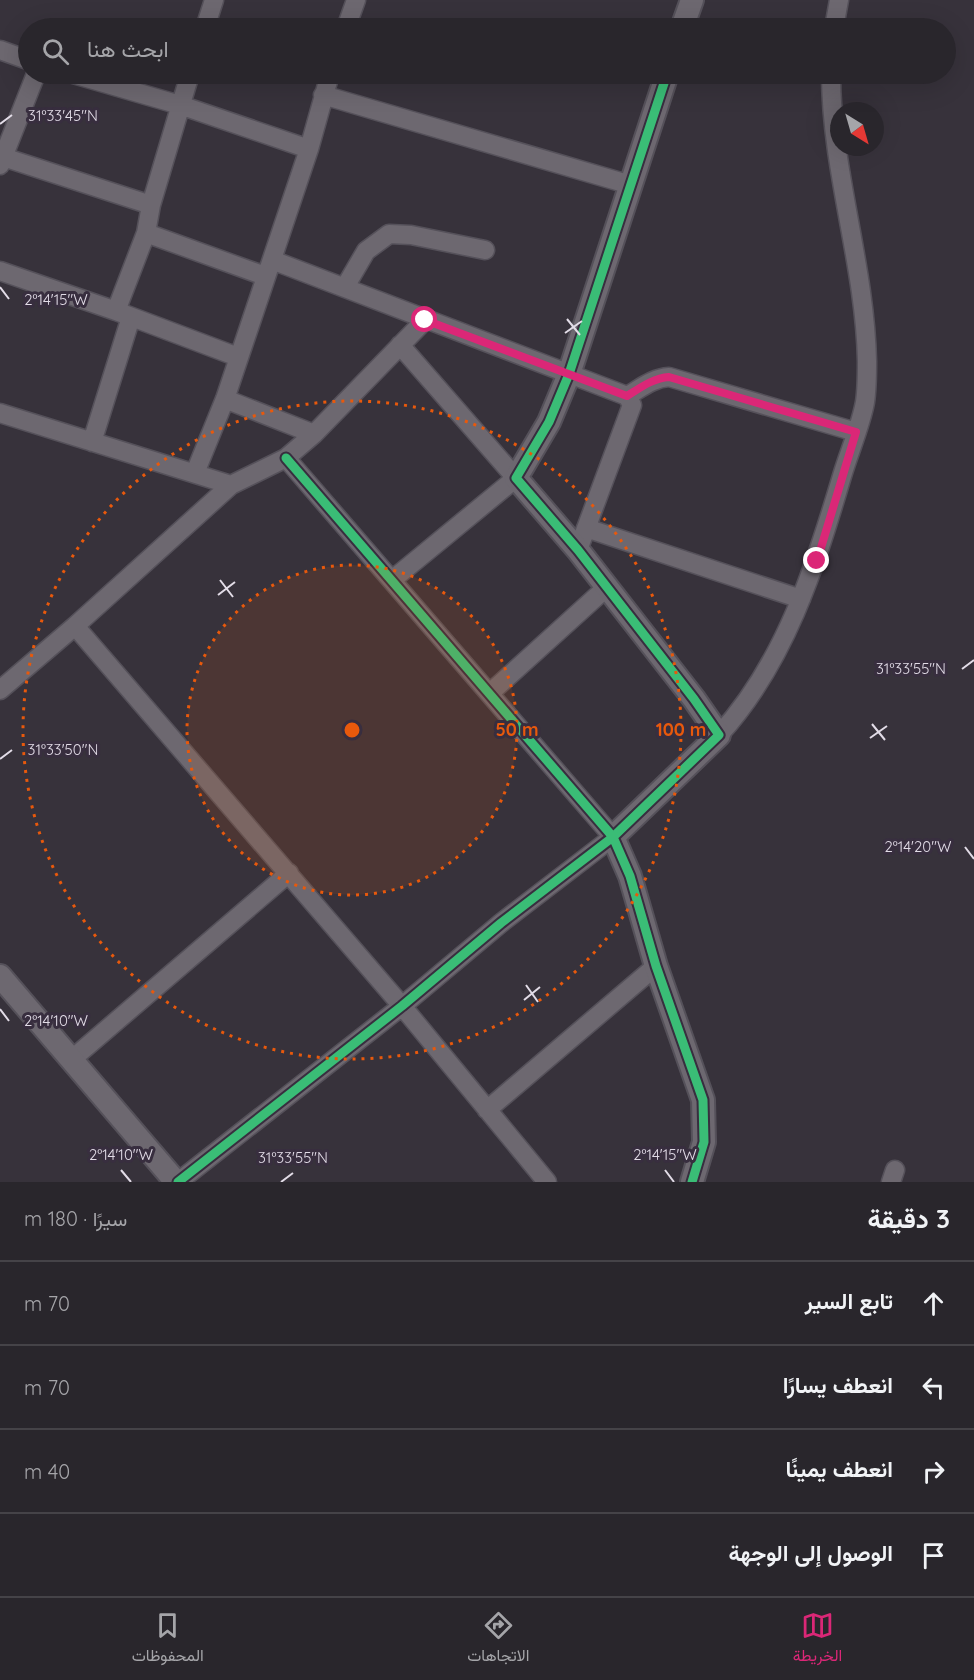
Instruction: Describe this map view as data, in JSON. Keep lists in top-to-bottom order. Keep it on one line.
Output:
{"north":"bottom right","page":{"search":"ابحث هنا","heading":["3 دقيقة","سيرًا · 180 m"],"list":[["تابع السير","70 m"],["انعطف يسارًا","70 m"],["انعطف يمينًا","40 m"],"الوصول إلى الوجهة"],"nav":["الخريطة","الاتجاهات","المحفوظات"]},"coordinates":["31°33'45\"N","2°14'15\"W","31°33'55\"N","31°33'50\"N","2°14'20\"W","2°14'10\"W"],"rings":["50 m","100 m"]}
